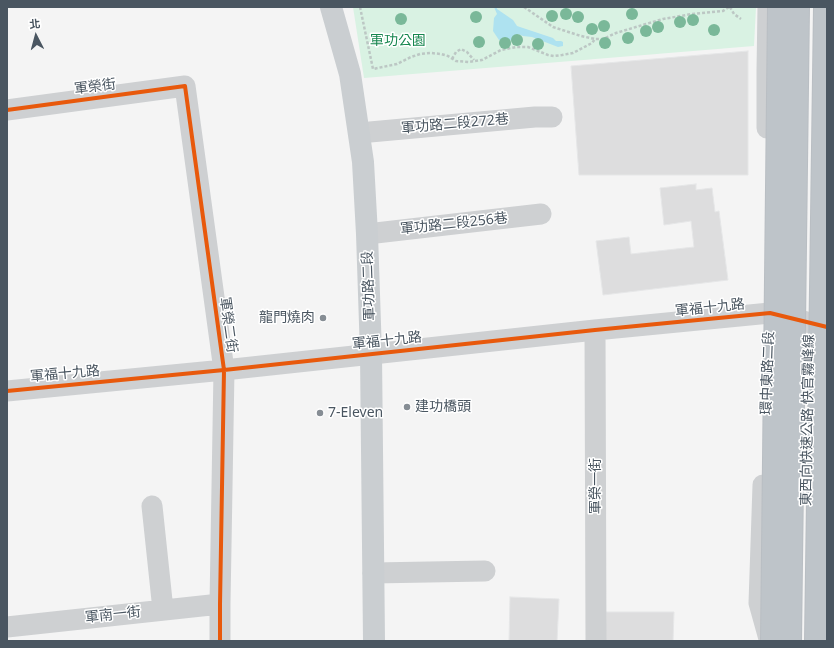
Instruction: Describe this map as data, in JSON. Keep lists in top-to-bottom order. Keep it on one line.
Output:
{"streets":{"highway":["東西向快速公路 快官霧峰線"],"main road":["軍功路二段"],"street":["軍榮街","軍功路二段272巷","軍功路二段256巷","軍福十九路","軍榮二街","環中東路二段","軍榮一街","軍南一街"]},"crossings":[["軍榮街","軍榮二街"],["軍功路二段272巷","軍功路二段"],["軍功路二段256巷","軍功路二段"],["軍功路二段","軍福十九路"],["軍福十九路","軍榮二街"],["軍福十九路","環中東路二段"],["軍福十九路","軍榮一街"],["軍榮二街","軍南一街"]],"parks":["軍功公園"],"places":["龍門燒肉","建功橋頭","7-Eleven"],"north":"top"}
